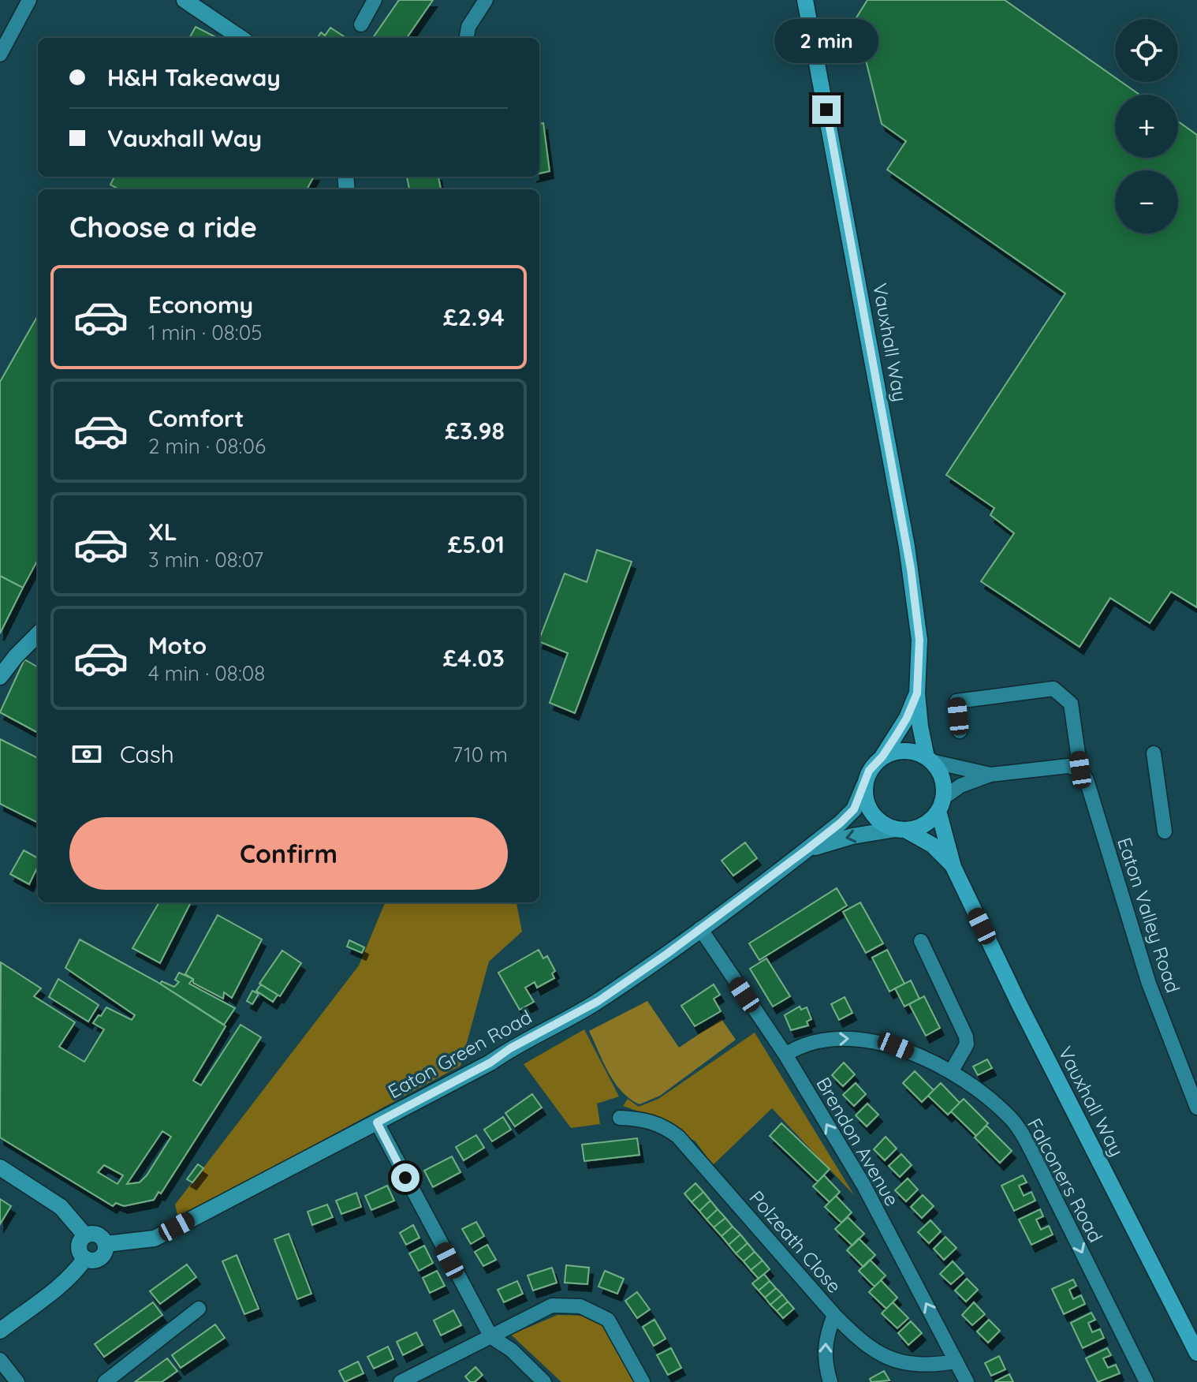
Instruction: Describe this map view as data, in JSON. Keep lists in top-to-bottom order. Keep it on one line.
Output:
{"streets":{"main road":["Vauxhall Way"],"street":["Eaton Valley Road","Eaton Green Road","Brendon Avenue","Falconers Road","Polzeath Close"]},"crossings":[["Vauxhall Way","Eaton Green Road"],["Eaton Green Road","Brendon Avenue"],["Brendon Avenue","Falconers Road"],["Brendon Avenue","Polzeath Close"]],"one_way":["Brendon Avenue","Falconers Road"],"page":{"map_buttons":["+","−"],"bubble":"2 min","banner":["H&H Takeaway","Vauxhall Way"],"heading":"Choose a ride","list":[{"name":"Economy","note":"1 min · 08:05","value":"£2.94"},{"name":"Comfort","note":"2 min · 08:06","value":"£3.98"},{"name":"XL","note":"3 min · 08:07","value":"£5.01"},{"name":"Moto","note":"4 min · 08:08","value":"£4.03"}],"pay":["Cash","710 m"],"buttons":"Confirm"}}
